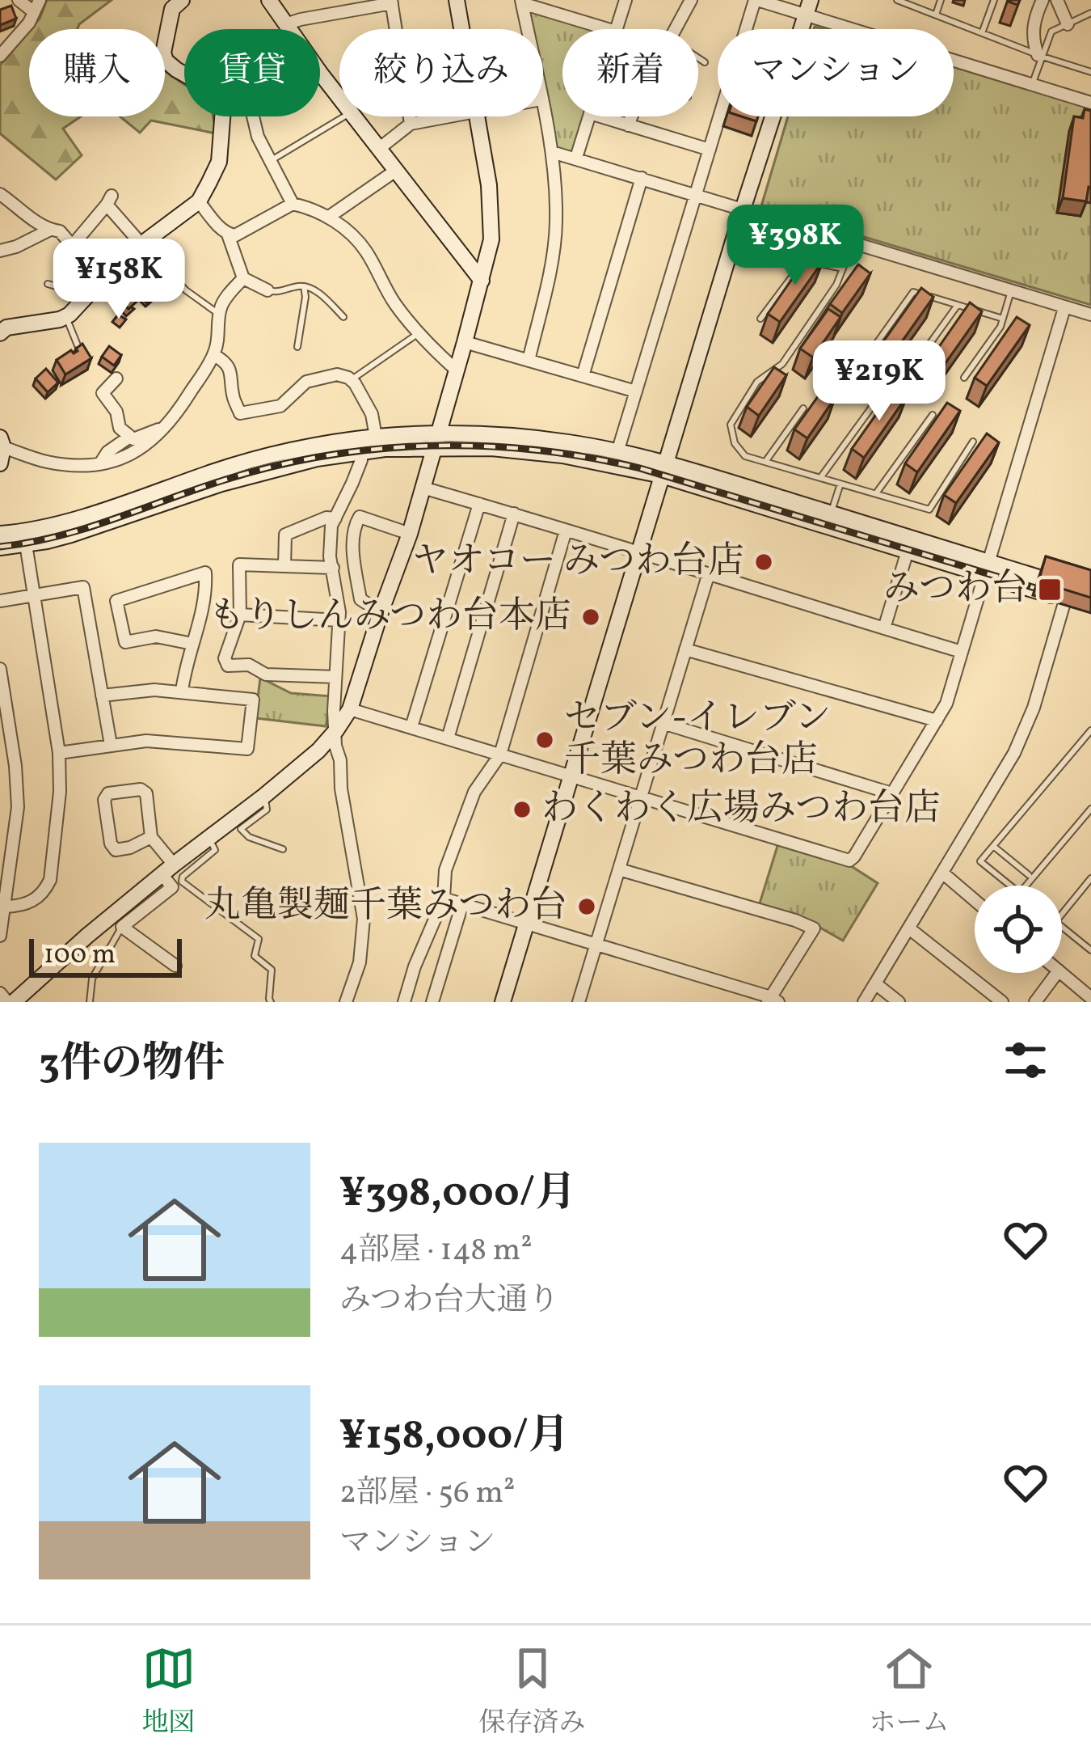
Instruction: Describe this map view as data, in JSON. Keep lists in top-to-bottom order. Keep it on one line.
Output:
{"places":{"other":["ヤオコー みつわ台店","もりしんみつわ台本店","セブン-イレブン 千葉みつわ台店","わくわく広場みつわ台店","丸亀製麺千葉みつわ台"],"transit":["みつわ台"]},"scale_bar":"100 m","page":{"chip":["購入","賃貸","絞り込み","新着","マンション"],"price":["¥398K","¥158K","¥219K"],"scale":"100 m","heading":"3件の物件","list":[{"name":"¥398,000/月","note":"4部屋 · 148 m² · みつわ台大通り"},{"name":"¥158,000/月","note":"2部屋 · 56 m² · マンション"}],"tabs":["地図","保存済み","ホーム"]}}
